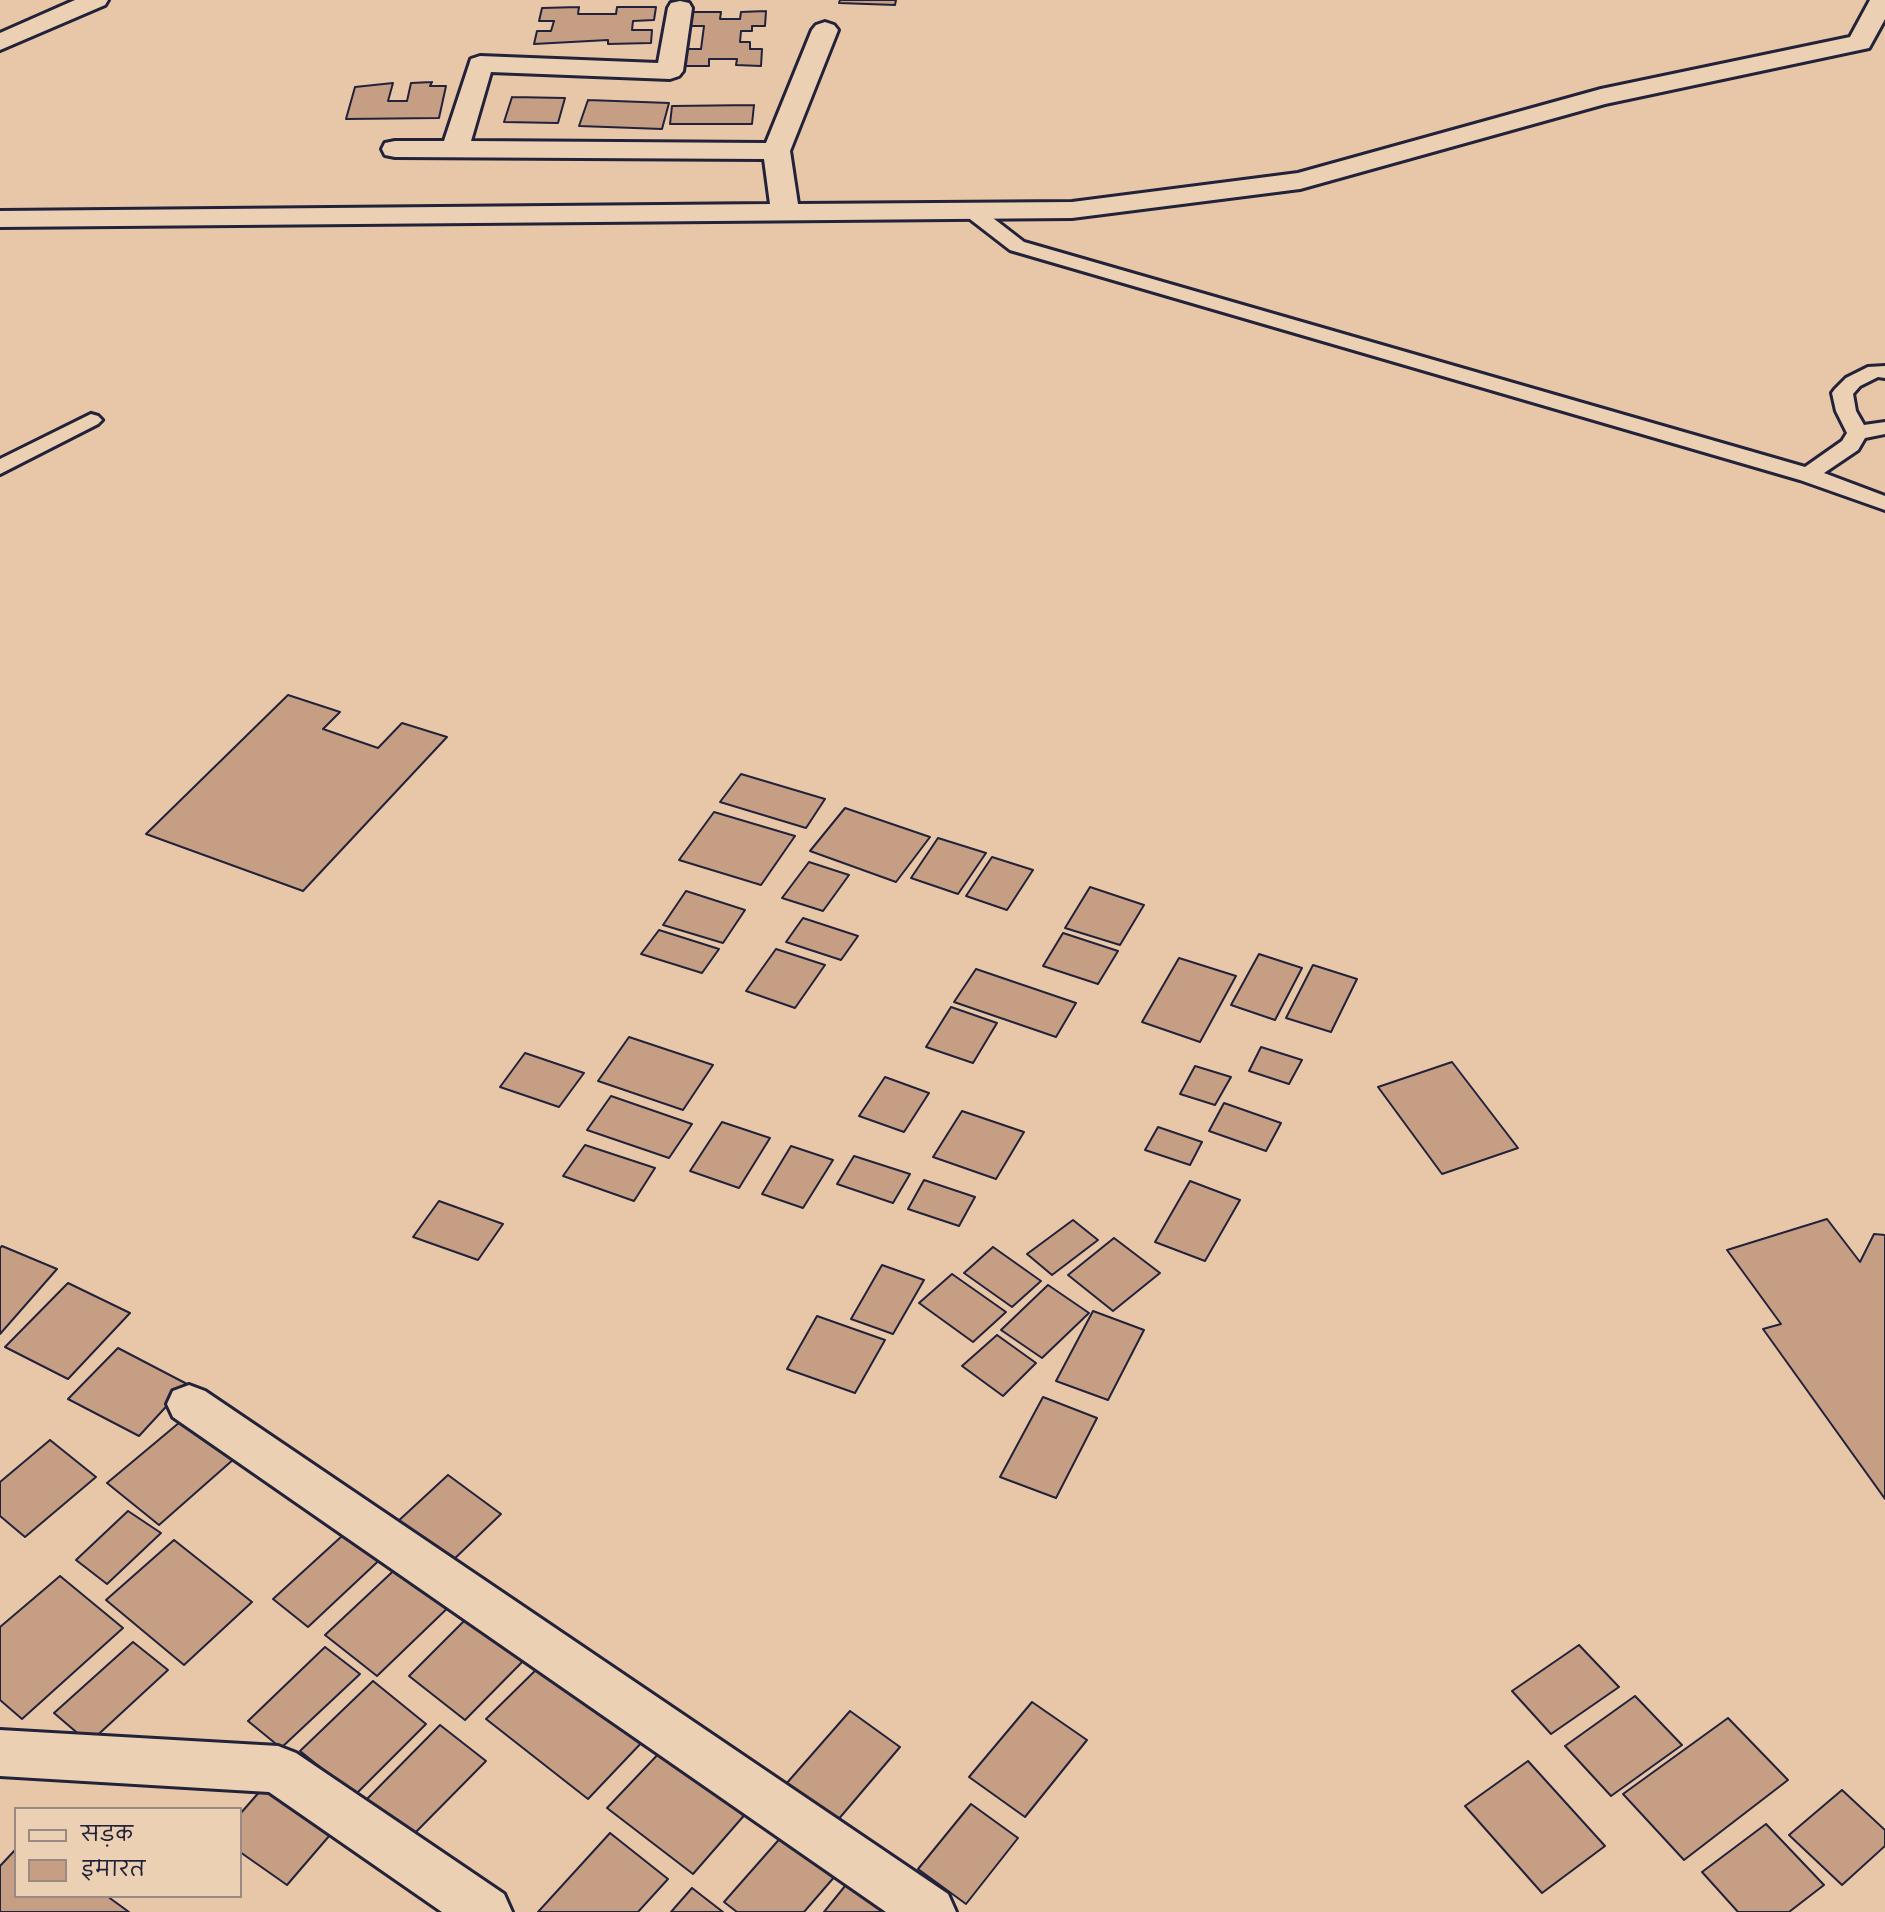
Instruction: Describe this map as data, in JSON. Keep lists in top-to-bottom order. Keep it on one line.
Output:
{"legend":["सड़क","इमारत"]}
